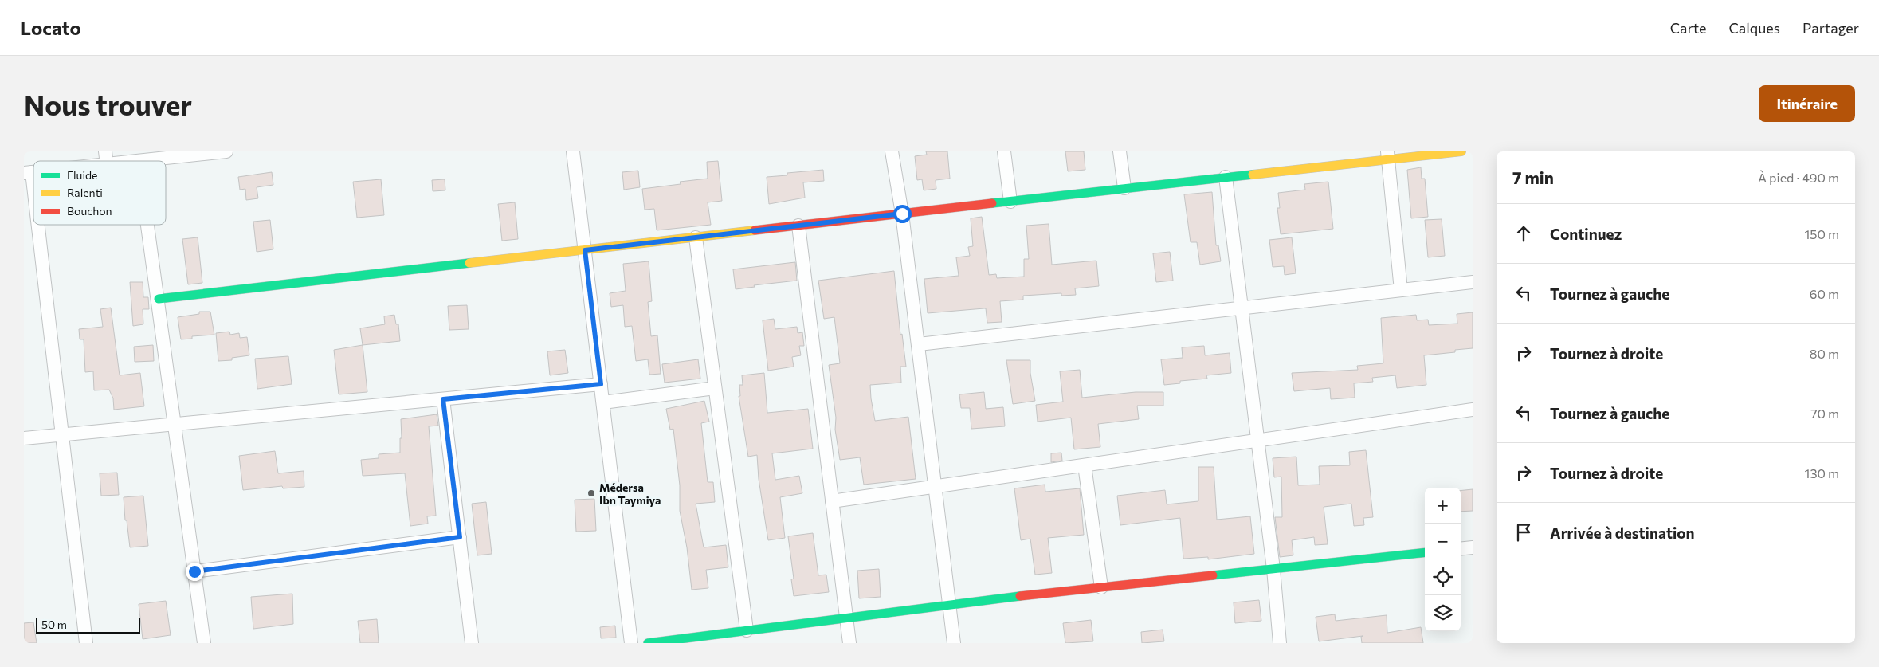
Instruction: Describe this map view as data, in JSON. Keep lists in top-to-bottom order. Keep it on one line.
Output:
{"places":["Médersa Ibn Taymiya"],"legend":["Fluide","Ralenti","Bouchon"],"scale_bar":"50 m","page":{"header":"Locato","nav":["Carte","Calques","Partager"],"buttons":"Itinéraire","title":"Nous trouver","heading":["7 min","À pied · 490 m"],"list":[["Continuez","150 m"],["Tournez à gauche","60 m"],["Tournez à droite","80 m"],["Tournez à gauche","70 m"],["Tournez à droite","130 m"],"Arrivée à destination"],"map_buttons":["+","−"],"scale":"50 m"}}
